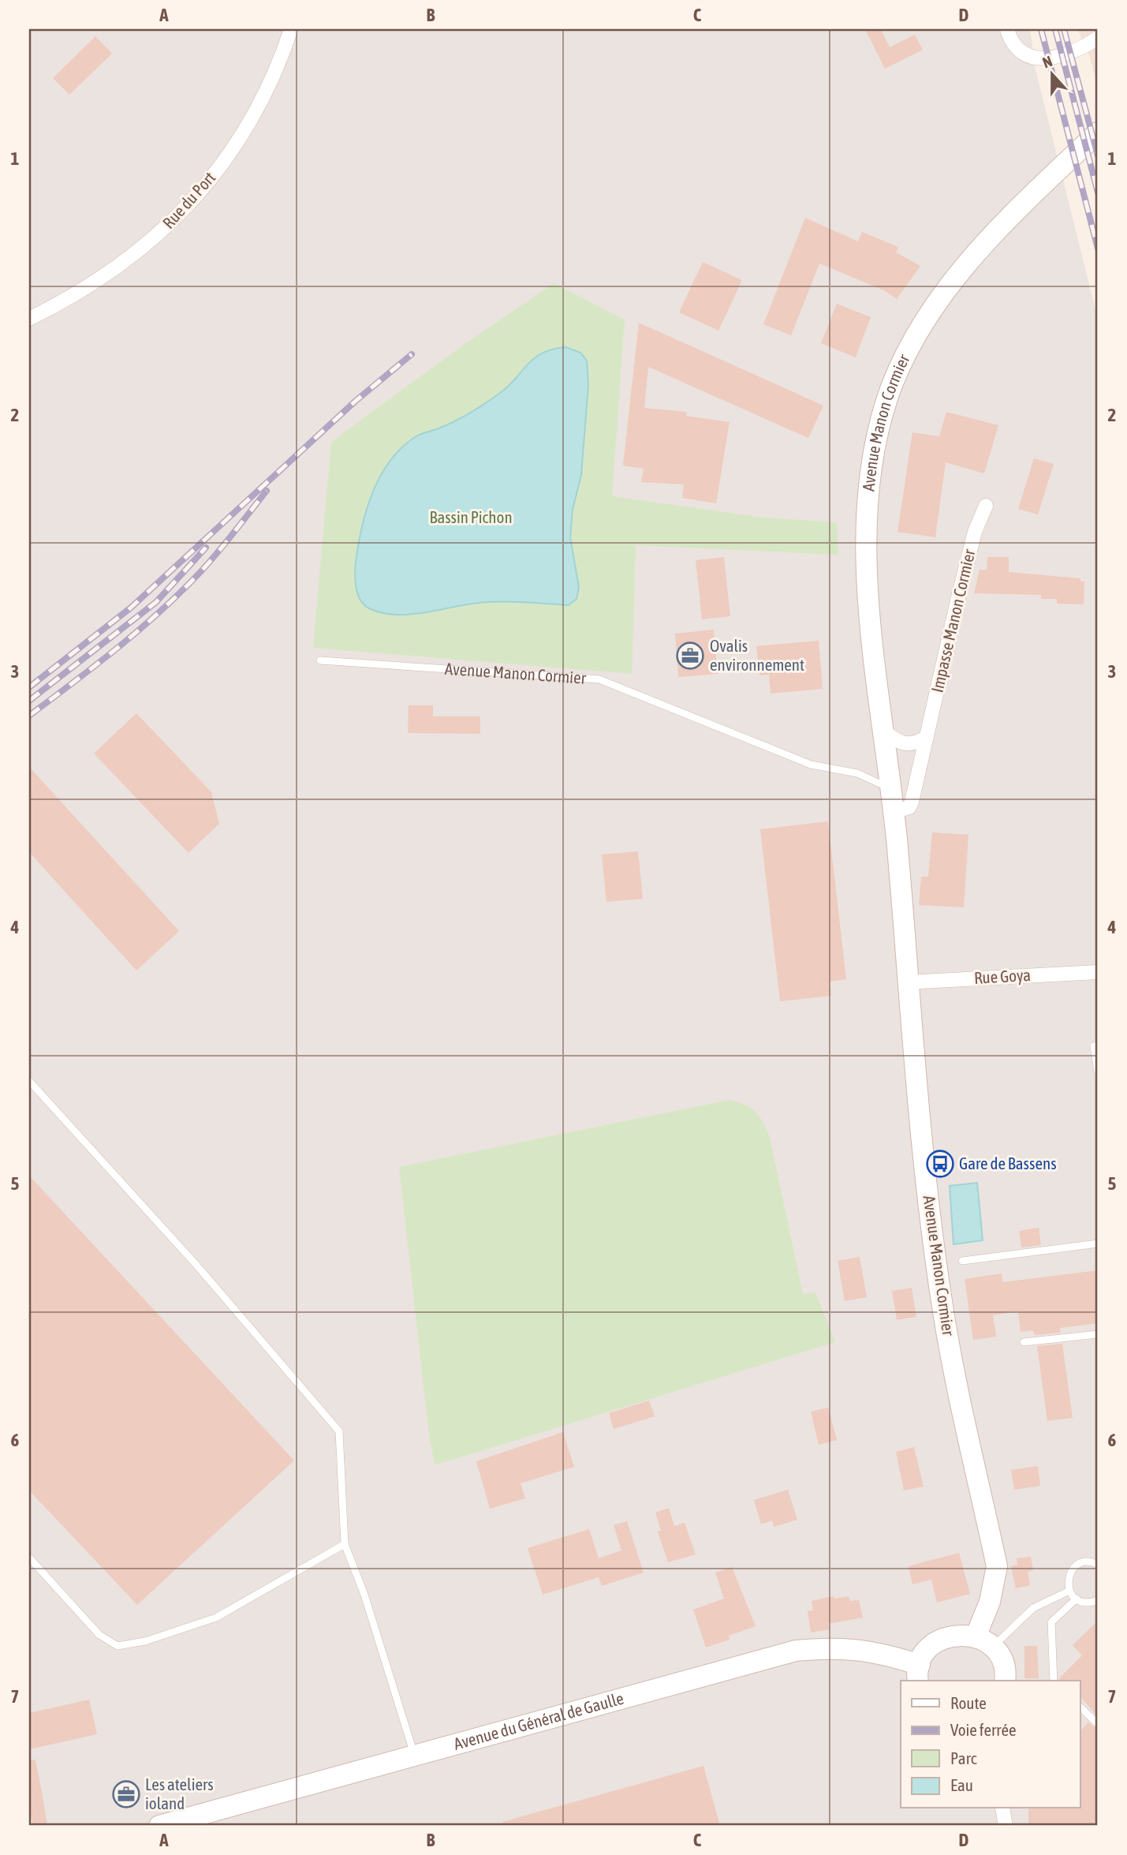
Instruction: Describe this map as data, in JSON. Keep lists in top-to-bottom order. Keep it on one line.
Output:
{"streets":{"street":["Rue du Port","Avenue Manon Cormier","Impasse Manon Cormier","Rue Goya","Avenue du Général de Gaulle"]},"crossings":[["Avenue Manon Cormier","Impasse Manon Cormier"],["Avenue Manon Cormier","Rue Goya"]],"parks":["Bassin Pichon"],"places":{"office":["Ovalis environnement","Les ateliers ioland"],"bus stop":["Gare de Bassens"]},"legend":["Route","Voie ferrée","Parc","Eau"],"north":"top","grid":{"columns":["A","B","C","D"],"rows":["1","2","3","4","5","6","7"]}}
